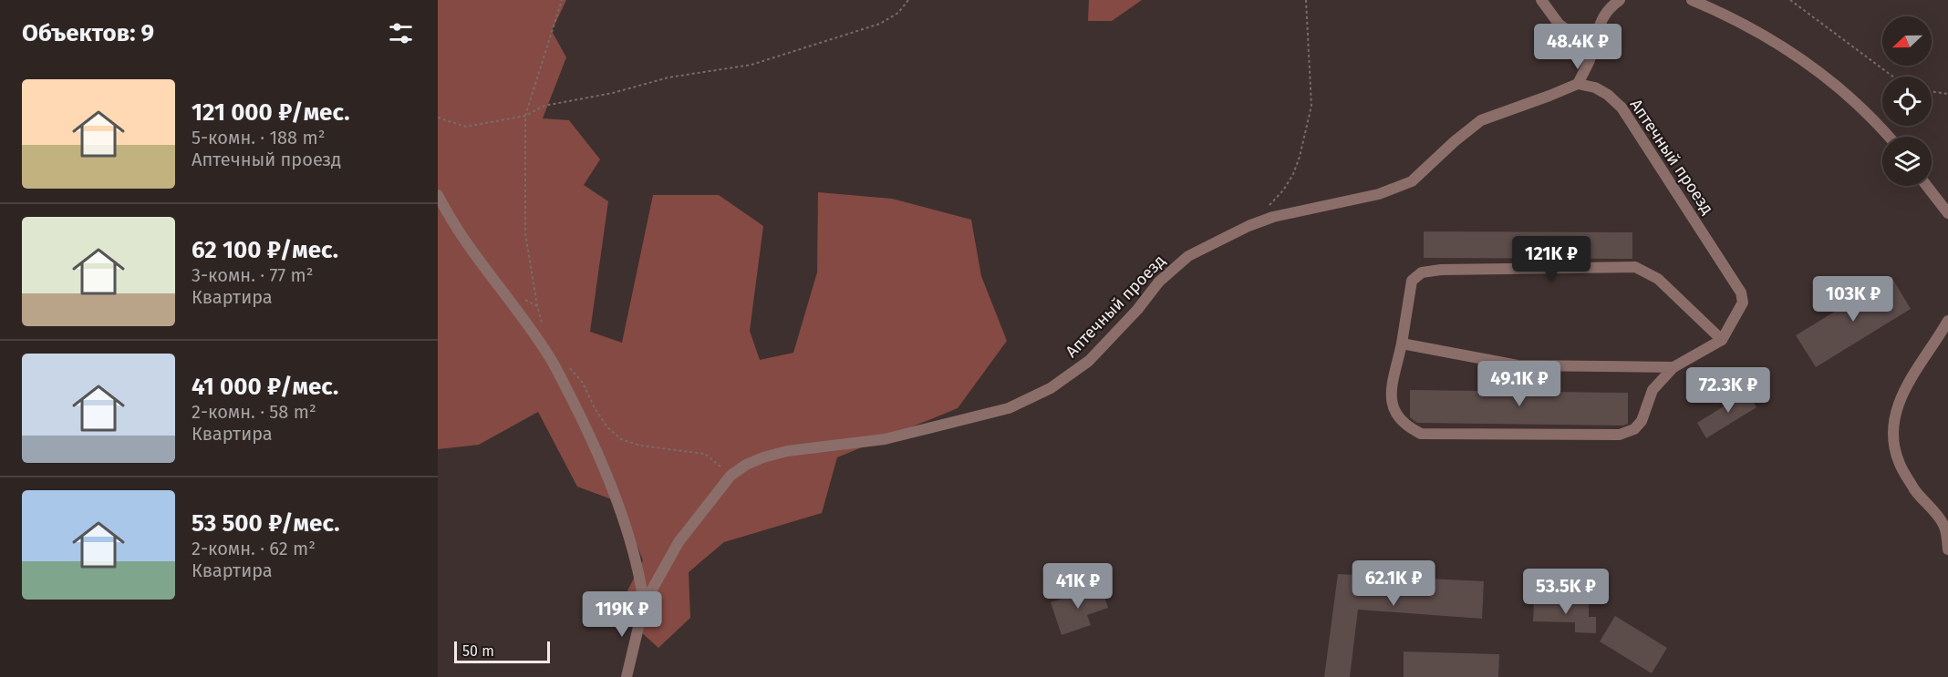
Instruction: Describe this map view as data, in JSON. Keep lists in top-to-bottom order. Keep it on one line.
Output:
{"streets":{"street":["Аптечный проезд"]},"scale_bar":"50 m","north":"left","page":{"heading":"Объектов: 9","price":["48.4K ₽","121K ₽","103K ₽","49.1K ₽","72.3K ₽","62.1K ₽","41K ₽","53.5K ₽","119K ₽"],"list":[{"name":"121 000 ₽/мес.","note":"5-комн. · 188 m² · Аптечный проезд"},{"name":"62 100 ₽/мес.","note":"3-комн. · 77 m² · Квартира"},{"name":"41 000 ₽/мес.","note":"2-комн. · 58 m² · Квартира"},{"name":"53 500 ₽/мес.","note":"2-комн. · 62 m² · Квартира"}],"scale":"50 m"}}
